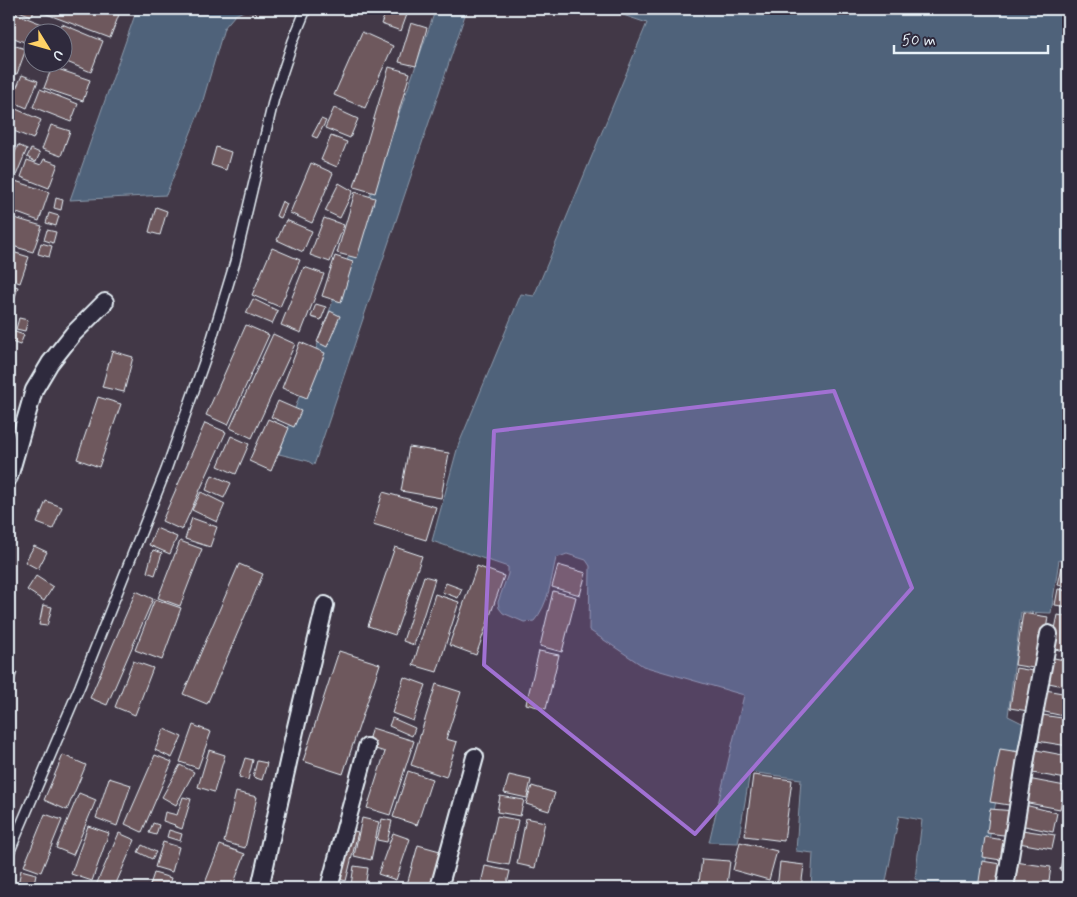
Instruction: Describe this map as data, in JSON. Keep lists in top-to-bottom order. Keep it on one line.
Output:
{"scale_bar":"50 m","north":"bottom right"}
